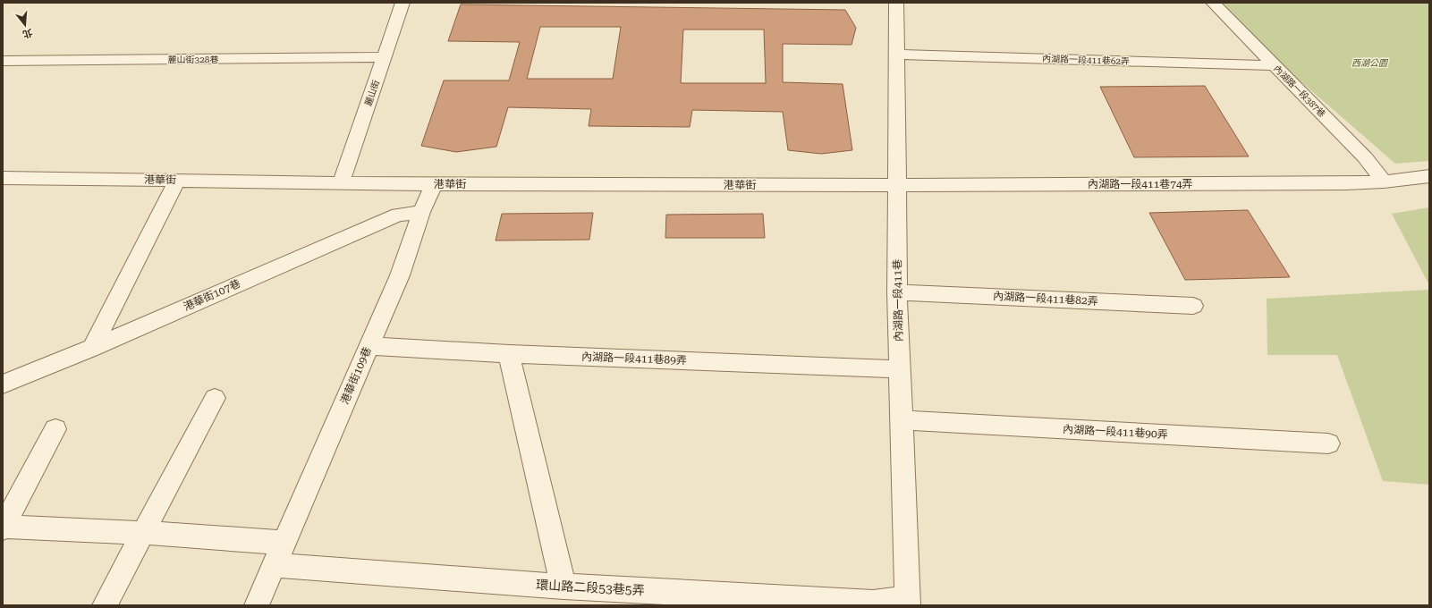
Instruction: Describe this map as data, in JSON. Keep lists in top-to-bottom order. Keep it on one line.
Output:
{"streets":{"street":["麗山街328巷","內湖路一段411巷62弄","內湖路一段387巷","麗山街","港華街","內湖路一段411巷74弄","港華街107巷","內湖路一段411巷82弄","內湖路一段411巷","內湖路一段411巷89弄","港華街109巷","內湖路一段411巷90弄","環山路二段53巷5弄"]},"crossings":[["麗山街328巷","麗山街"],["內湖路一段411巷62弄","內湖路一段387巷"],["內湖路一段411巷62弄","內湖路一段411巷"],["內湖路一段387巷","內湖路一段411巷74弄"],["麗山街","港華街"],["港華街","內湖路一段411巷74弄"],["港華街","內湖路一段411巷"],["港華街","港華街109巷"],["內湖路一段411巷74弄","內湖路一段411巷"],["港華街107巷","港華街109巷"],["內湖路一段411巷82弄","內湖路一段411巷"],["內湖路一段411巷","內湖路一段411巷89弄"],["內湖路一段411巷","內湖路一段411巷90弄"],["內湖路一段411巷","環山路二段53巷5弄"],["內湖路一段411巷89弄","港華街109巷"],["港華街109巷","環山路二段53巷5弄"]],"parks":["西湖公園"],"north":"bottom"}
